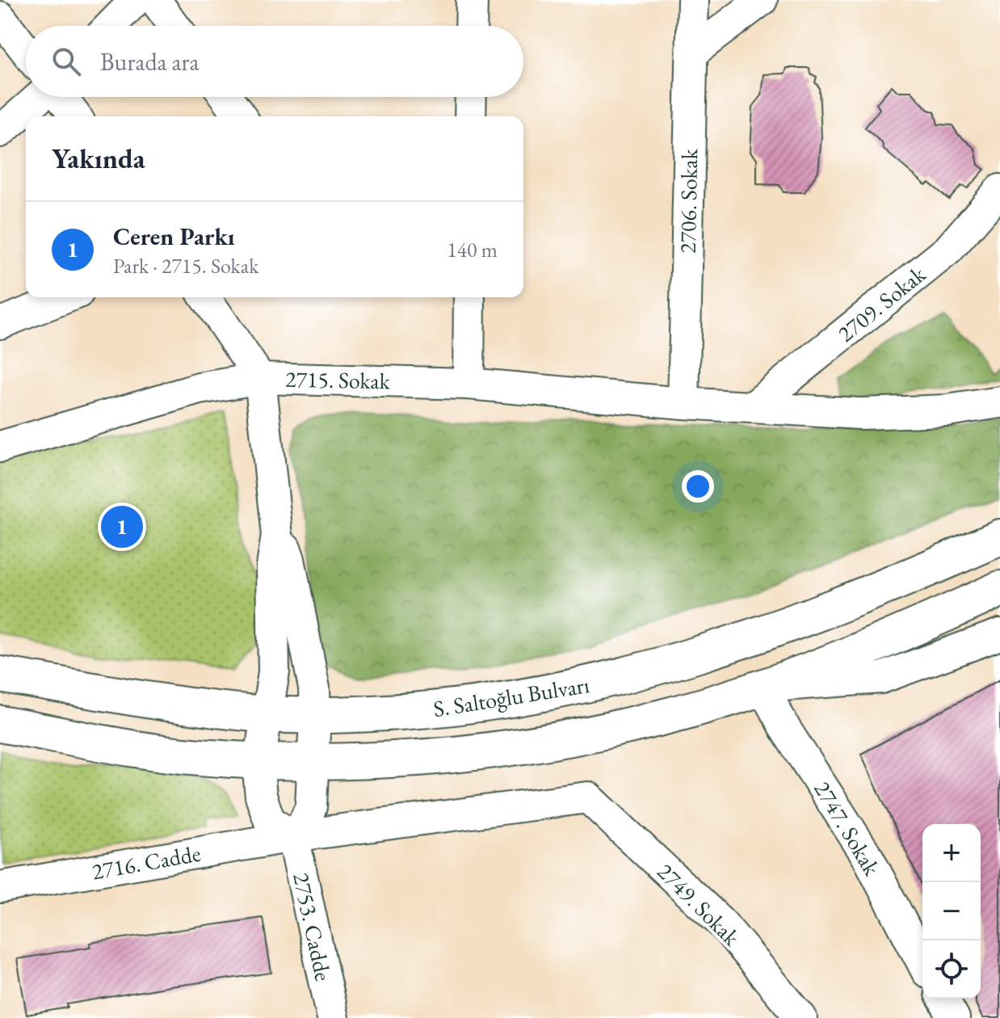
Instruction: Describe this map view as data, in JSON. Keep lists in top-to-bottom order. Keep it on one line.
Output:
{"streets":{"main road":["S. Saltoğlu Bulvarı"],"street":["2706. Sokak","2709. Sokak","2715. Sokak","2747. Sokak","2716. Cadde","2749. Sokak","2753. Cadde"]},"crossings":[["2706. Sokak","2715. Sokak"],["2709. Sokak","2715. Sokak"],["S. Saltoğlu Bulvarı","2747. Sokak"],["2716. Cadde","2749. Sokak"],["2716. Cadde","2753. Cadde"]],"page":{"search":"Burada ara","heading":"Yakında","list":[{"mark":"1","name":"Ceren Parkı","note":"Park · 2715. Sokak","value":"140 m"}],"pins":"1","map_buttons":["+","−"]}}
